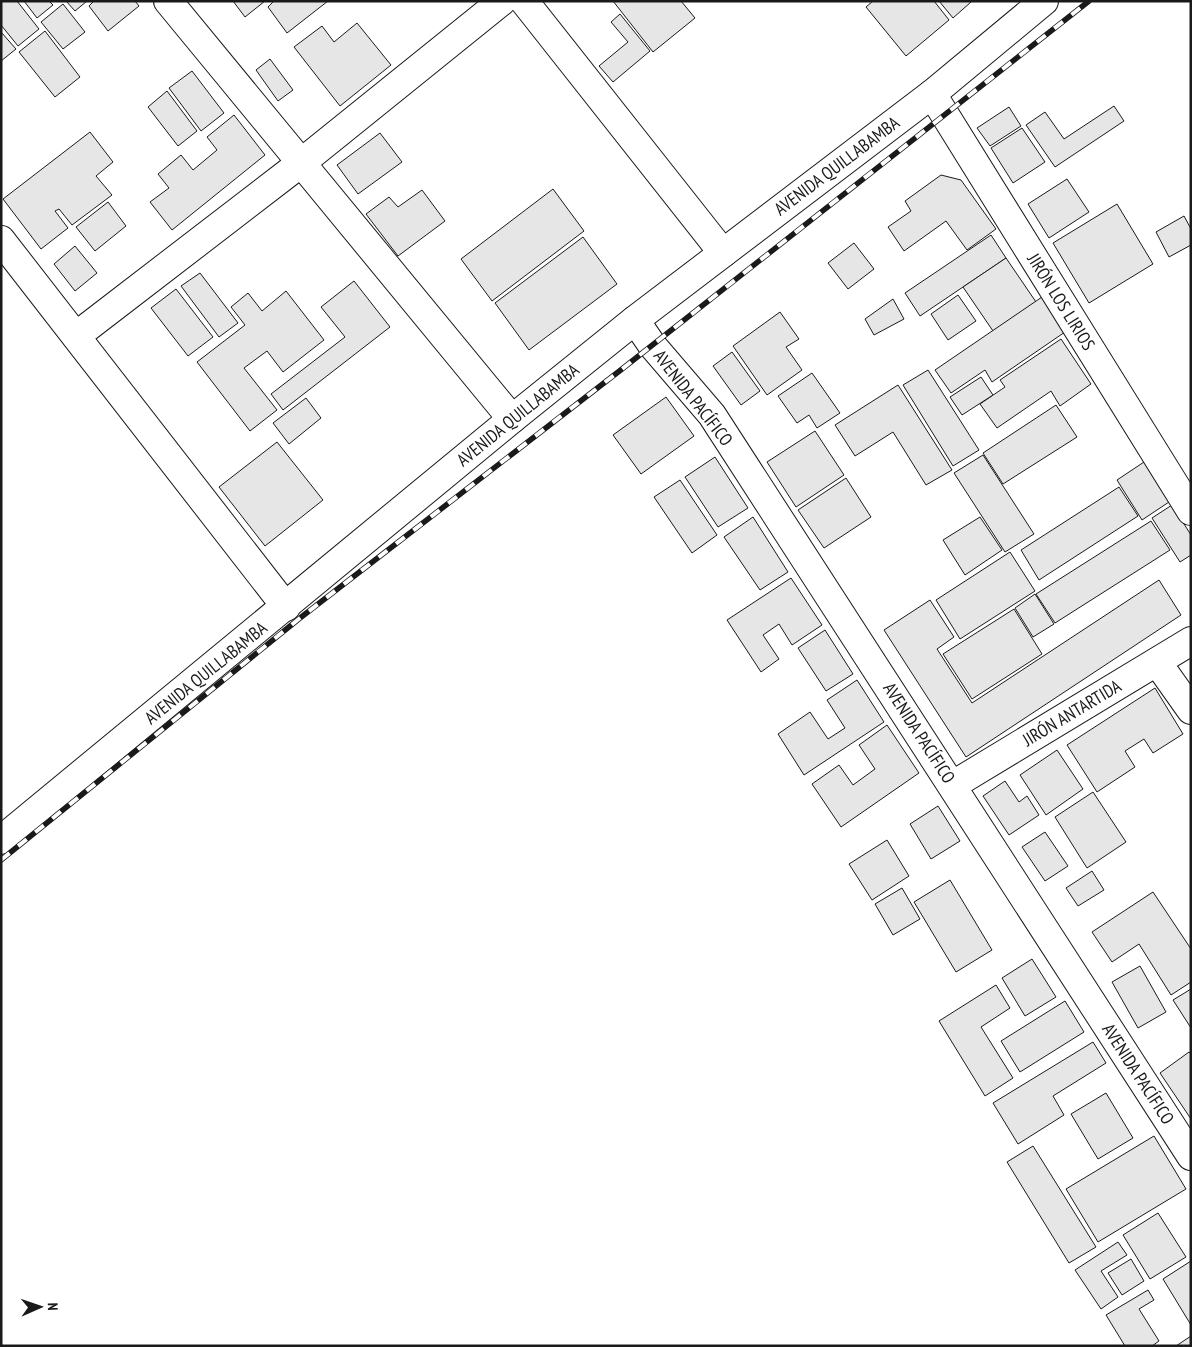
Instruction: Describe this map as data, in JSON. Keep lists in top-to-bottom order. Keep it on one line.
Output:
{"streets":{"street":["AVENIDA QUILLABAMBA","JIRÓN LOS LIRIOS","AVENIDA PACÍFICO","JIRÓN ANTARTIDA"]},"crossings":[["AVENIDA QUILLABAMBA","JIRÓN LOS LIRIOS"],["AVENIDA QUILLABAMBA","AVENIDA PACÍFICO"],["AVENIDA PACÍFICO","JIRÓN ANTARTIDA"]],"north":"right"}
